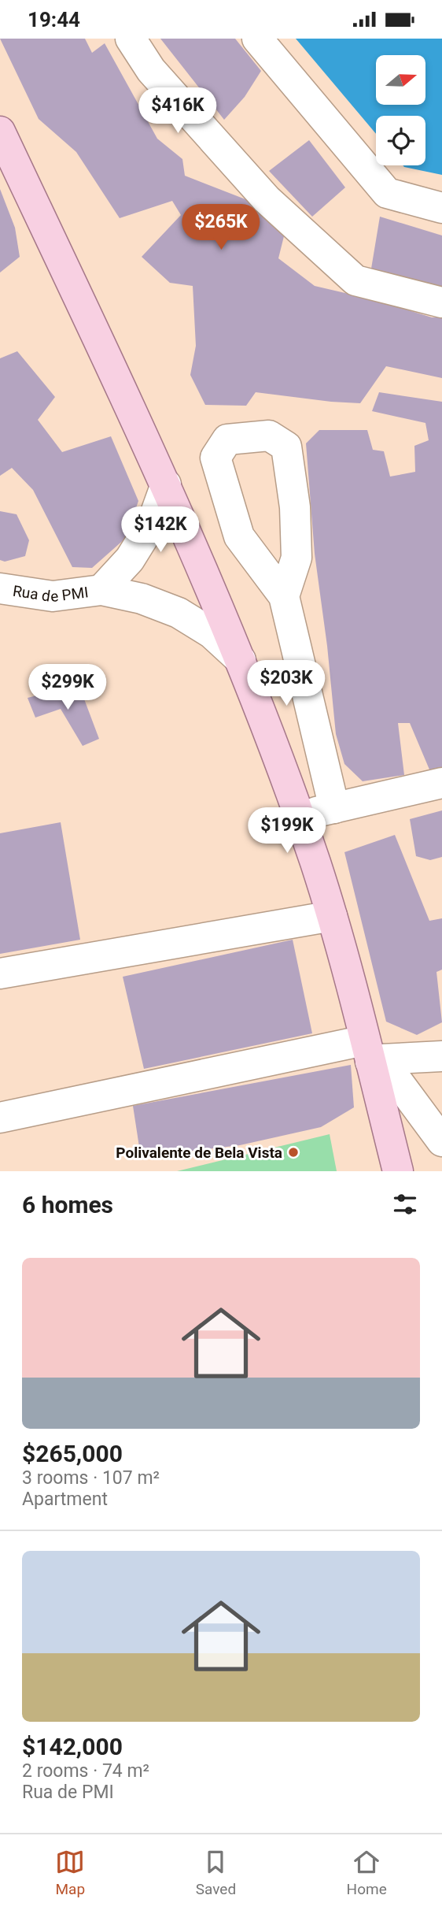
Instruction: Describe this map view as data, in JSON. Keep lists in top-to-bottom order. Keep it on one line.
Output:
{"streets":{"street":["Rua de PMI"]},"places":["Polivalente de Bela Vista"],"north":"right","page":{"status":"19:44","price":["$416K","$265K","$142K","$203K","$299K","$199K"],"heading":"6 homes","list":[{"name":"$265,000","note":"3 rooms · 107 m² · Apartment"},{"name":"$142,000","note":"2 rooms · 74 m² · Rua de PMI"}],"tabs":["Map","Saved","Home"]}}
